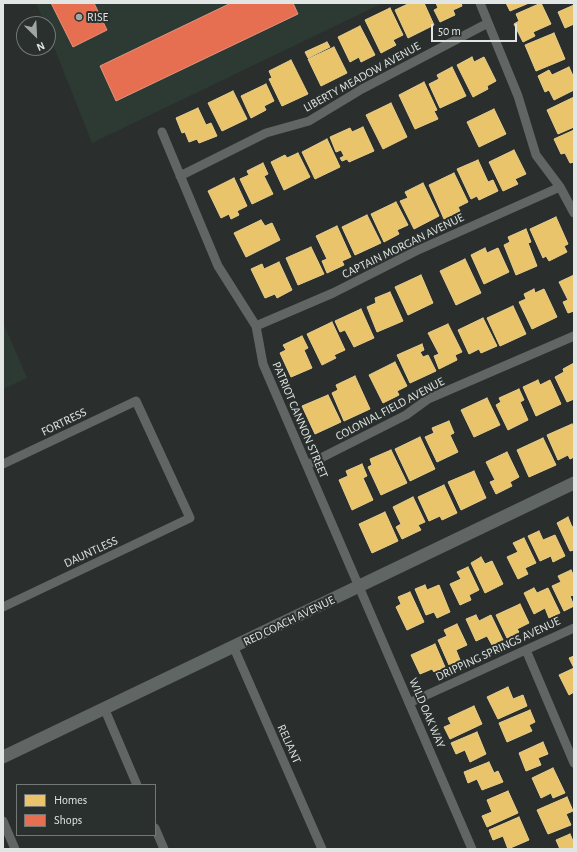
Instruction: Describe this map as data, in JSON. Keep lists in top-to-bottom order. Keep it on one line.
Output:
{"streets":{"street":["LIBERTY MEADOW AVENUE","CAPTAIN MORGAN AVENUE","COLONIAL FIELD AVENUE","PATRIOT CANNON STREET","FORTRESS","DAUNTLESS","RED COACH AVENUE","DRIPPING SPRINGS AVENUE","WILD OAK WAY","RELIANT"]},"crossings":[["LIBERTY MEADOW AVENUE","PATRIOT CANNON STREET"],["CAPTAIN MORGAN AVENUE","PATRIOT CANNON STREET"],["COLONIAL FIELD AVENUE","PATRIOT CANNON STREET"],["PATRIOT CANNON STREET","RED COACH AVENUE"],["PATRIOT CANNON STREET","WILD OAK WAY"],["FORTRESS","DAUNTLESS"],["RED COACH AVENUE","WILD OAK WAY"],["RED COACH AVENUE","RELIANT"],["DRIPPING SPRINGS AVENUE","WILD OAK WAY"]],"places":["RISE"],"legend":["Homes","Shops"],"scale_bar":"50 m","north":"bottom right"}
